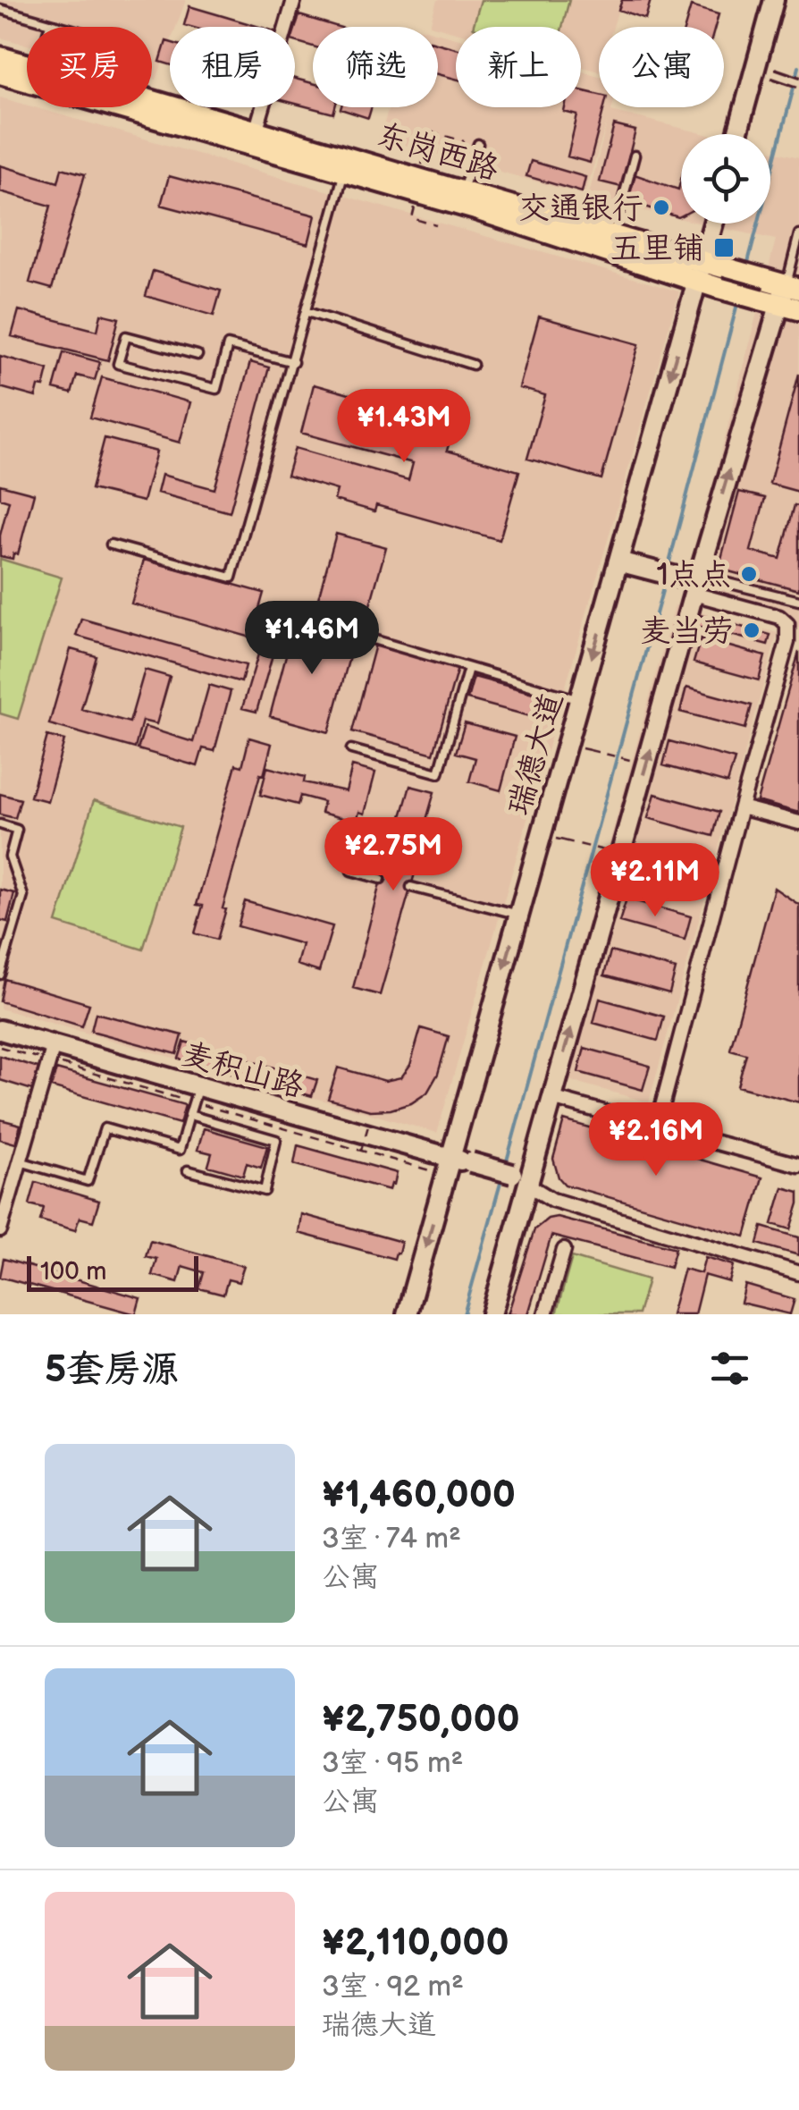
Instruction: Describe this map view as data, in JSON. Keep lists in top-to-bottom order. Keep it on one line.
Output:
{"streets":{"main road":["东岗西路"],"street":["瑞德大道","麦积山路"]},"crossings":[["东岗西路","瑞德大道"],["瑞德大道","麦积山路"]],"places":{"other":["交通银行","1点点","麦当劳"],"transit":["五里铺"]},"scale_bar":"100 m","page":{"chip":["买房","租房","筛选","新上","公寓"],"price":["¥1.43M","¥1.46M","¥2.75M","¥2.11M","¥2.16M"],"scale":"100 m","heading":"5套房源","list":[{"name":"¥1,460,000","note":"3室 · 74 m² · 公寓"},{"name":"¥2,750,000","note":"3室 · 95 m² · 公寓"},{"name":"¥2,110,000","note":"3室 · 92 m² · 瑞德大道"}]}}
